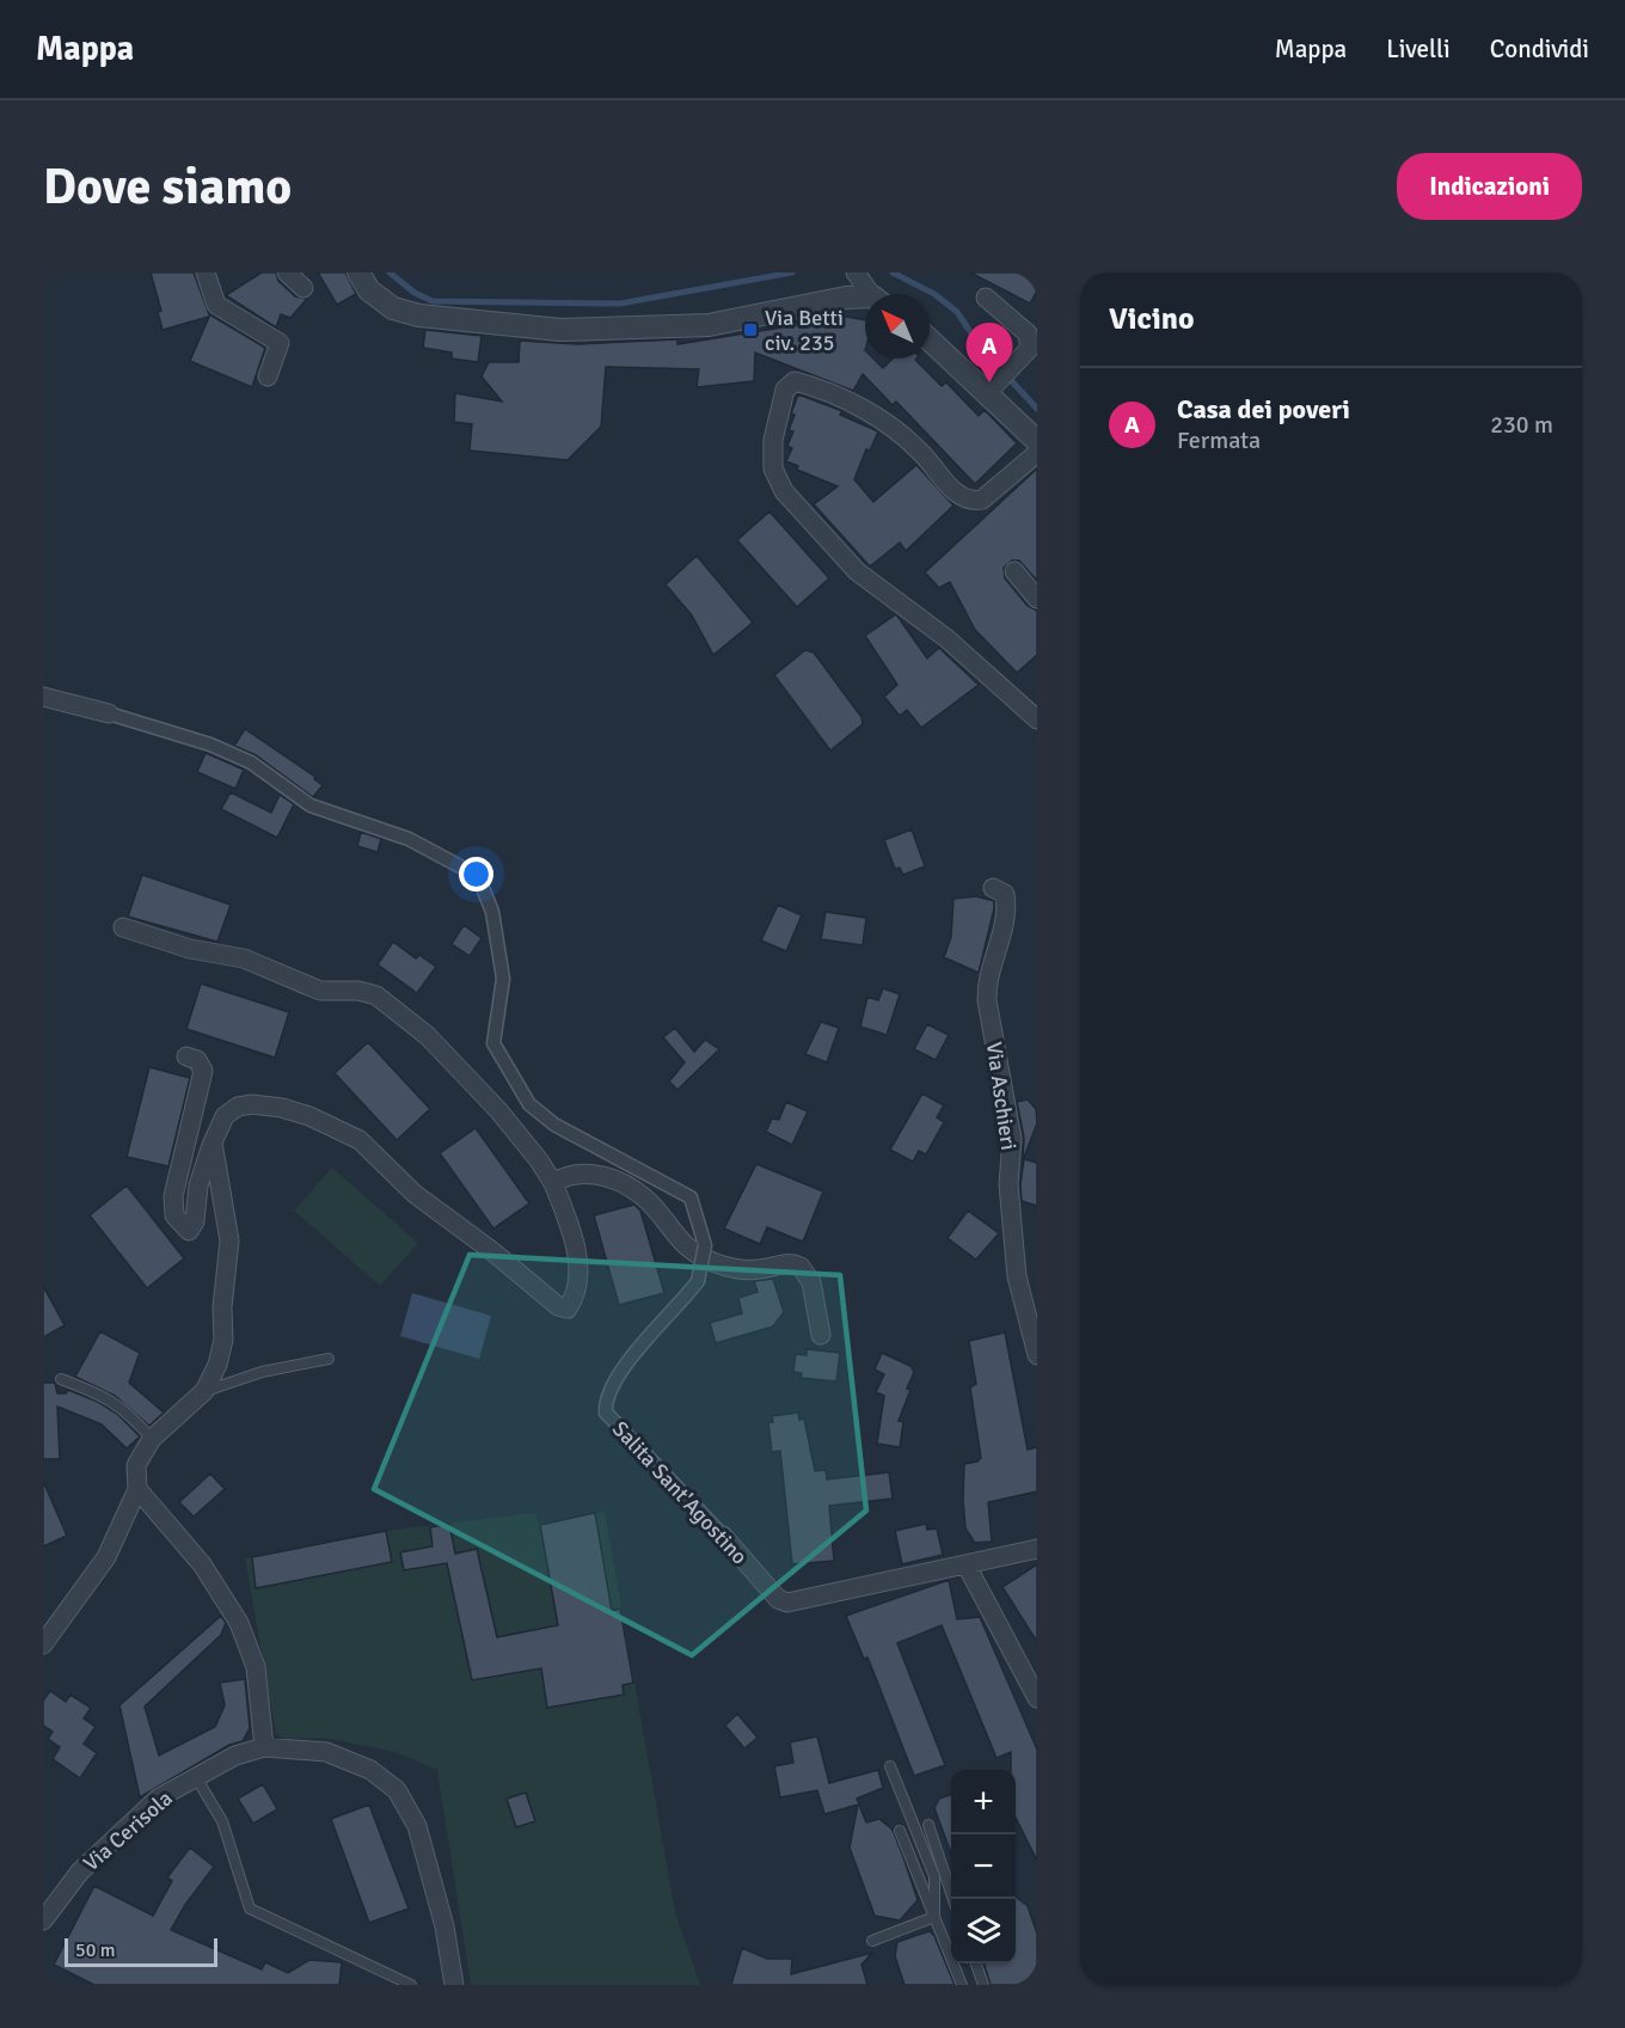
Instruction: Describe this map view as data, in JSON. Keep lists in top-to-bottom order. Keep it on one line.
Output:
{"streets":{"street":["Via Aschieri","Salita Sant'Agostino","Via Cerisola"]},"places":{"transit":["Via Betti civ. 235"]},"scale_bar":"50 m","north":"top left","page":{"header":"Mappa","nav":["Mappa","Livelli","Condividi"],"buttons":"Indicazioni","title":"Dove siamo","heading":"Vicino","pins":"A","list":[{"mark":"A","name":"Casa dei poveri","note":"Fermata","value":"230 m"}],"map_buttons":["+","−"],"scale":"50 m"}}
